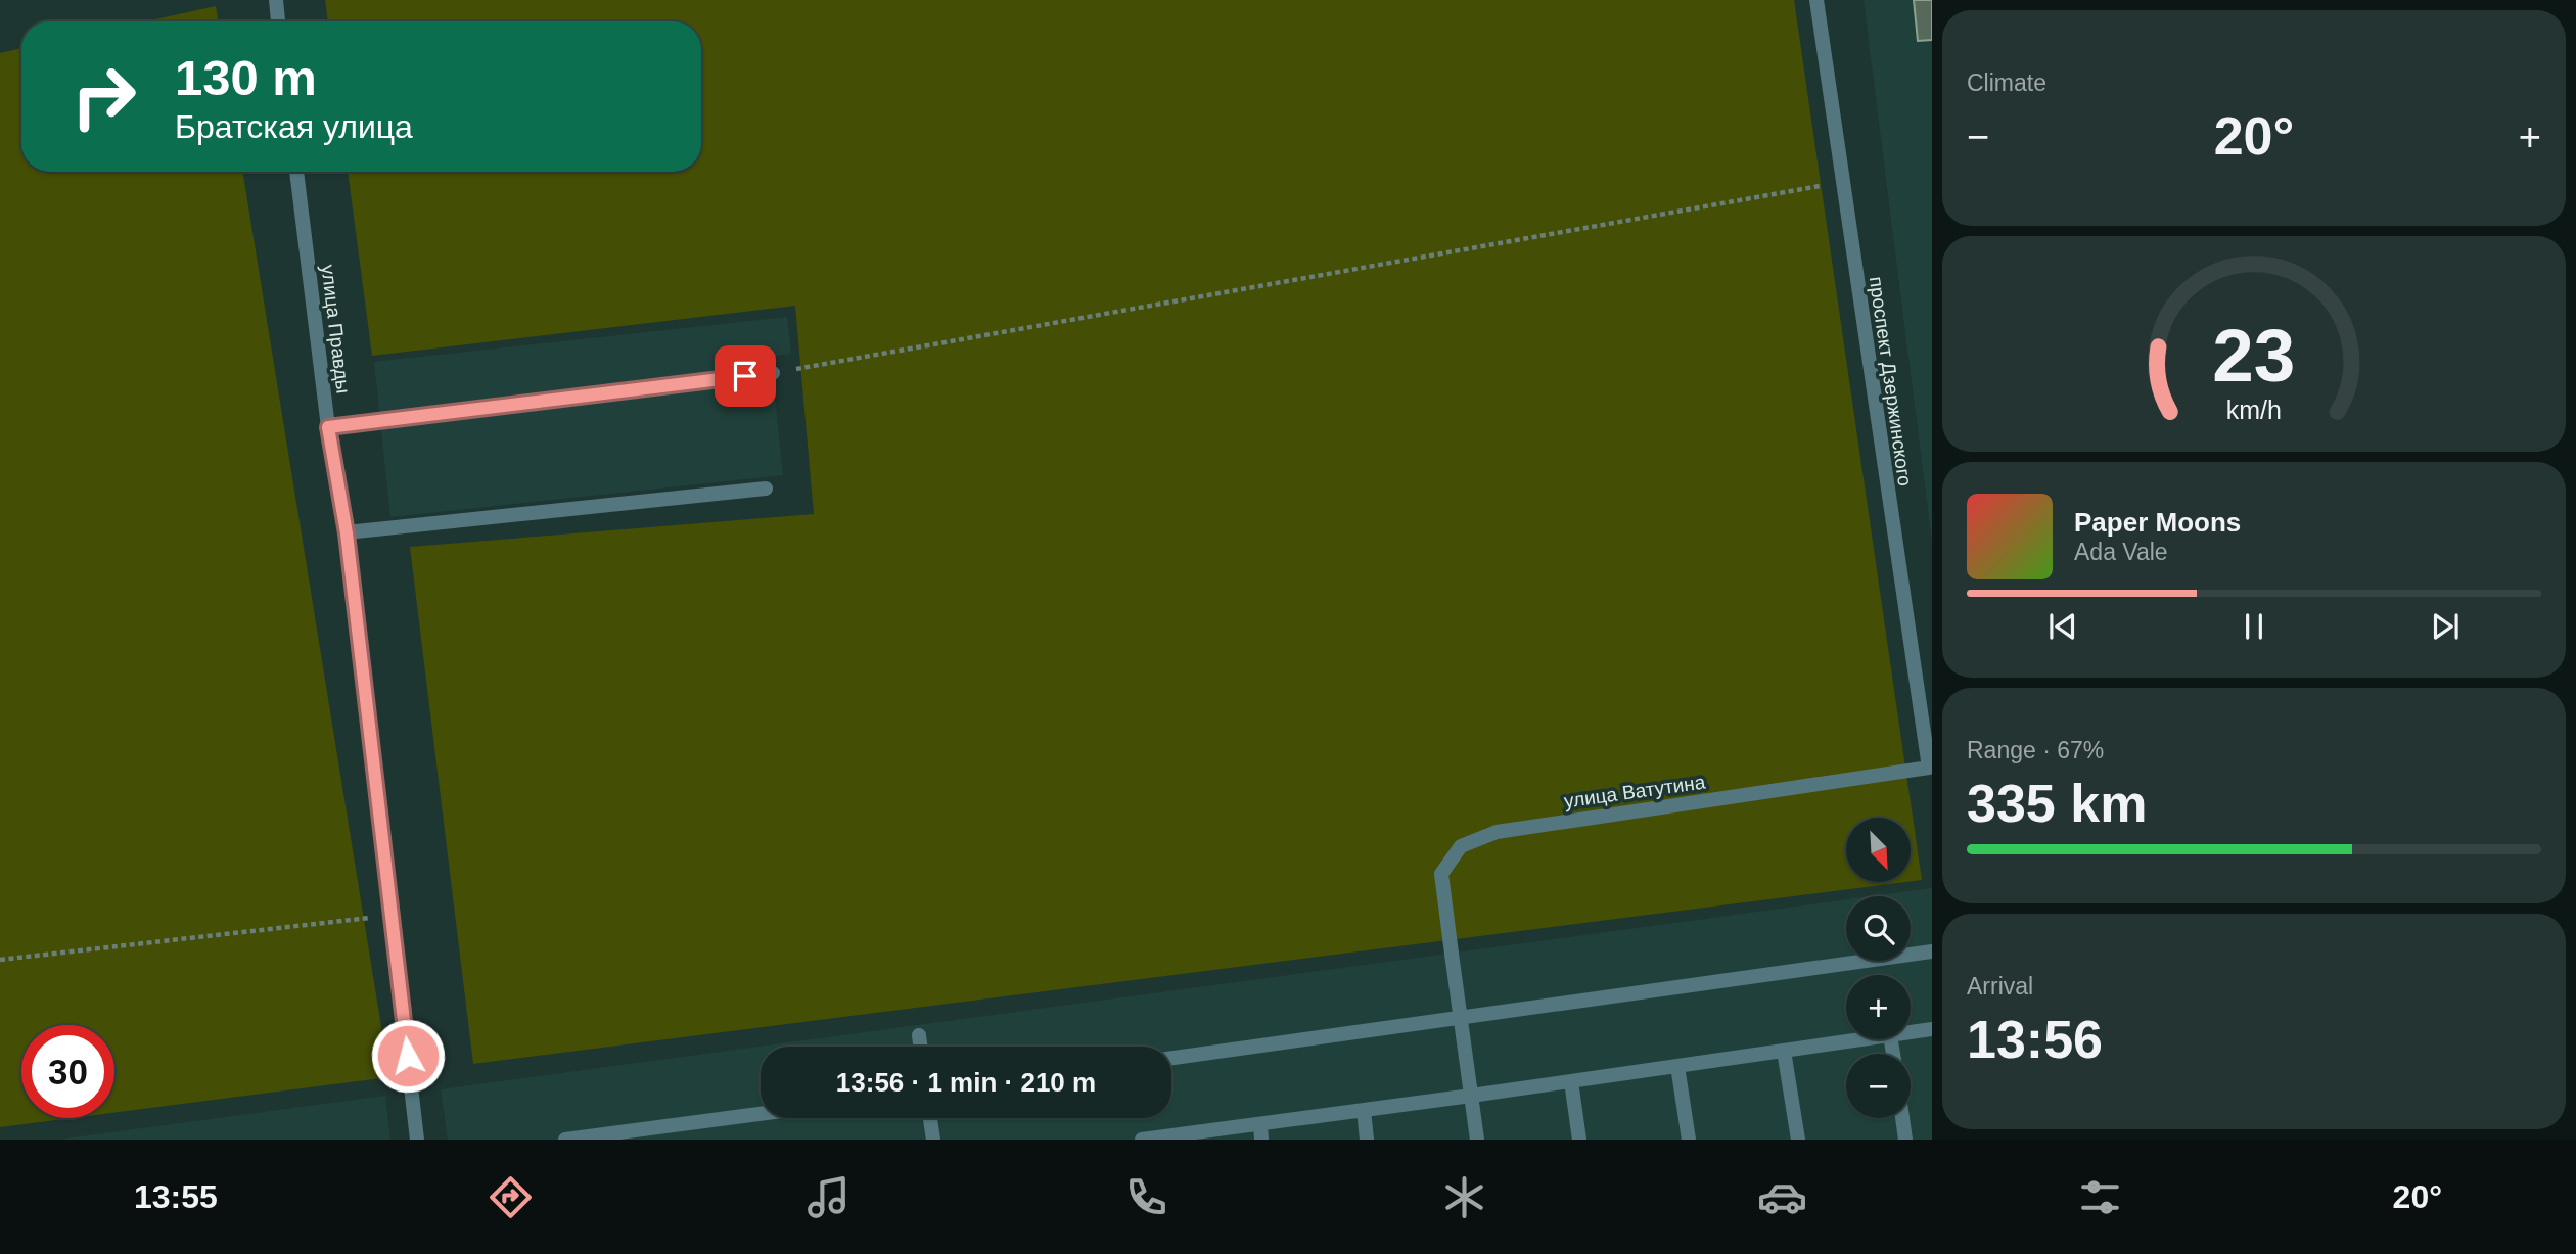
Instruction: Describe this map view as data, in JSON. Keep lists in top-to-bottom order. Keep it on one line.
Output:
{"streets":{"street":["улица Правды","проспект Дзержинского","улица Ватутина"]},"crossings":[["проспект Дзержинского","улица Ватутина"]],"north":"bottom right","page":{"tile":["Climate",["Range · 67%","335 km"],["Arrival","13:56"]],"turn":["130 m","Братская улица"],"heat":["−","20°","+"],"song":["Paper Moons","Ada Vale"],"map_buttons":["+","−"],"limit":"30","trip":"13:56 · 1 min · 210 m","tabs":["13:55","20°"],"gauge":["23","km/h"]}}
